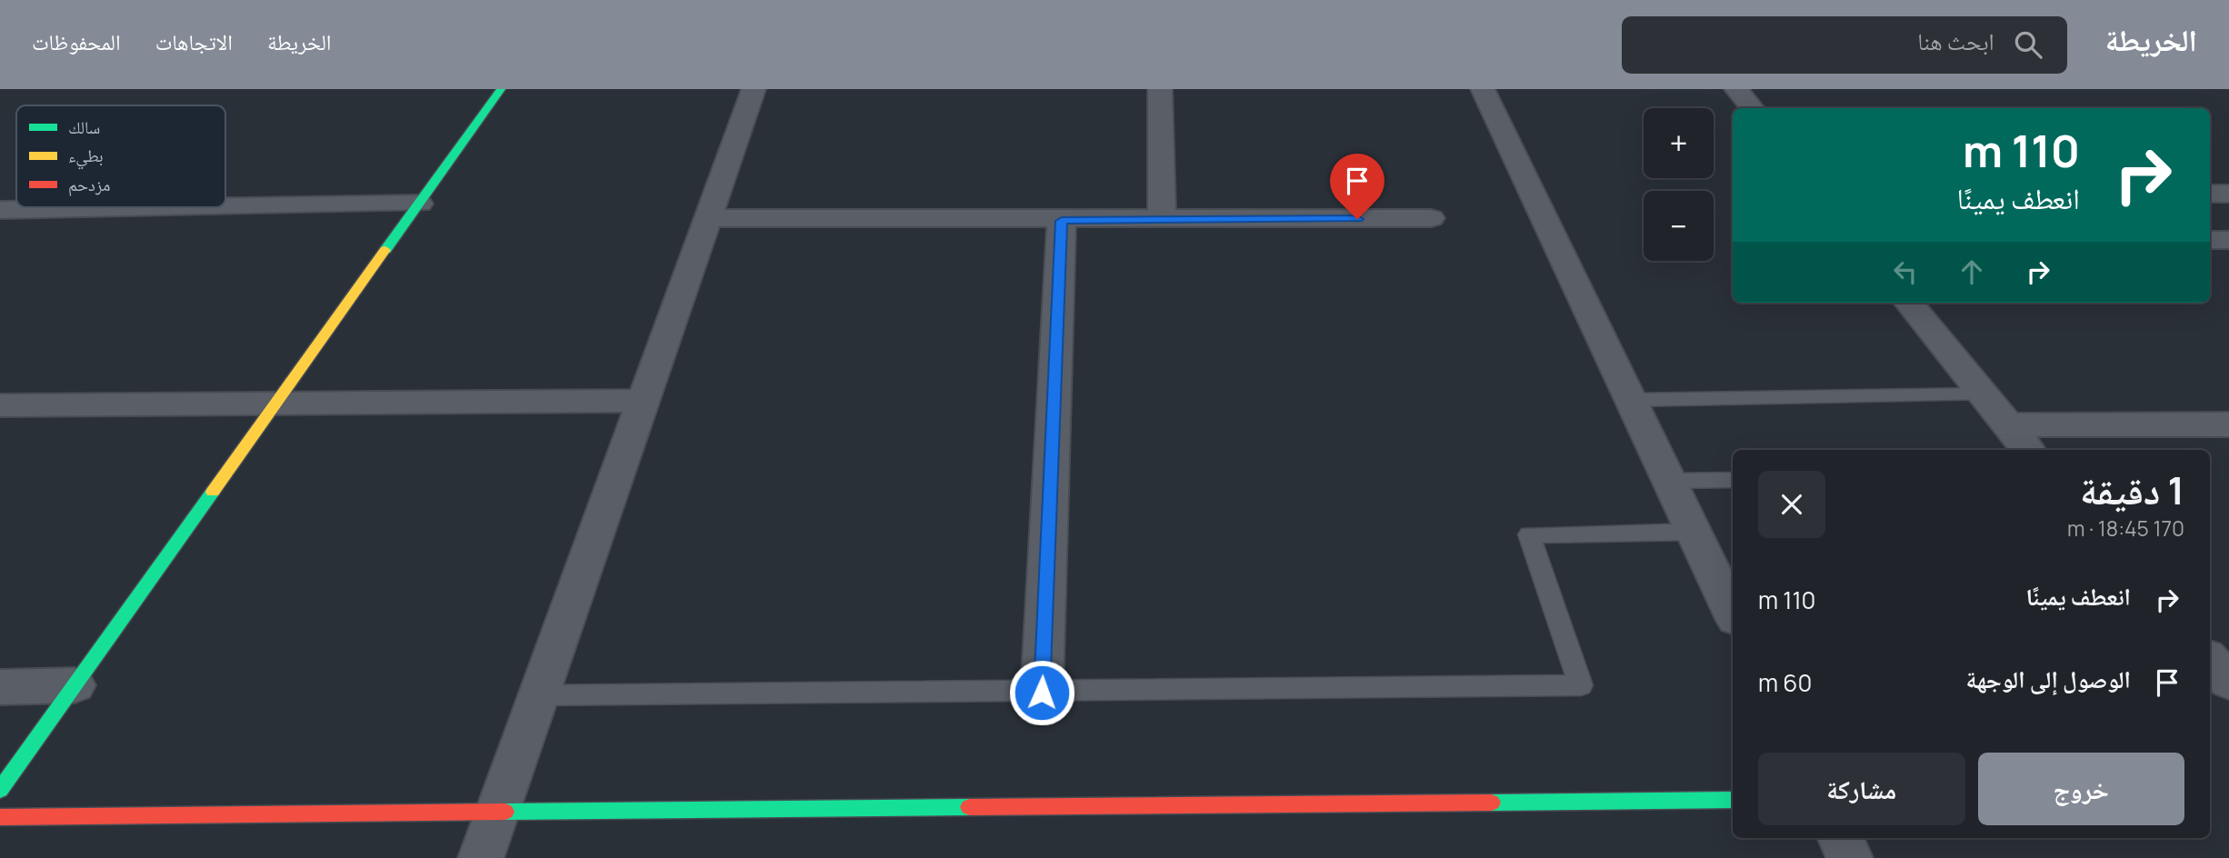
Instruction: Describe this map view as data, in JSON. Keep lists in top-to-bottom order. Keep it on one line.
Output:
{"legend":["سالك","بطيء","مزدحم"],"page":{"header":"الخريطة","search":"ابحث هنا","nav":["الخريطة","الاتجاهات","المحفوظات"],"map_buttons":["+","−"],"turn":["110 m","انعطف يمينًا"],"heading":["1 دقيقة","170 m · 18:45"],"list":[{"name":"انعطف يمينًا","value":"110 m"},{"name":"الوصول إلى الوجهة","value":"60 m"}],"buttons":["خروج","مشاركة"]}}
